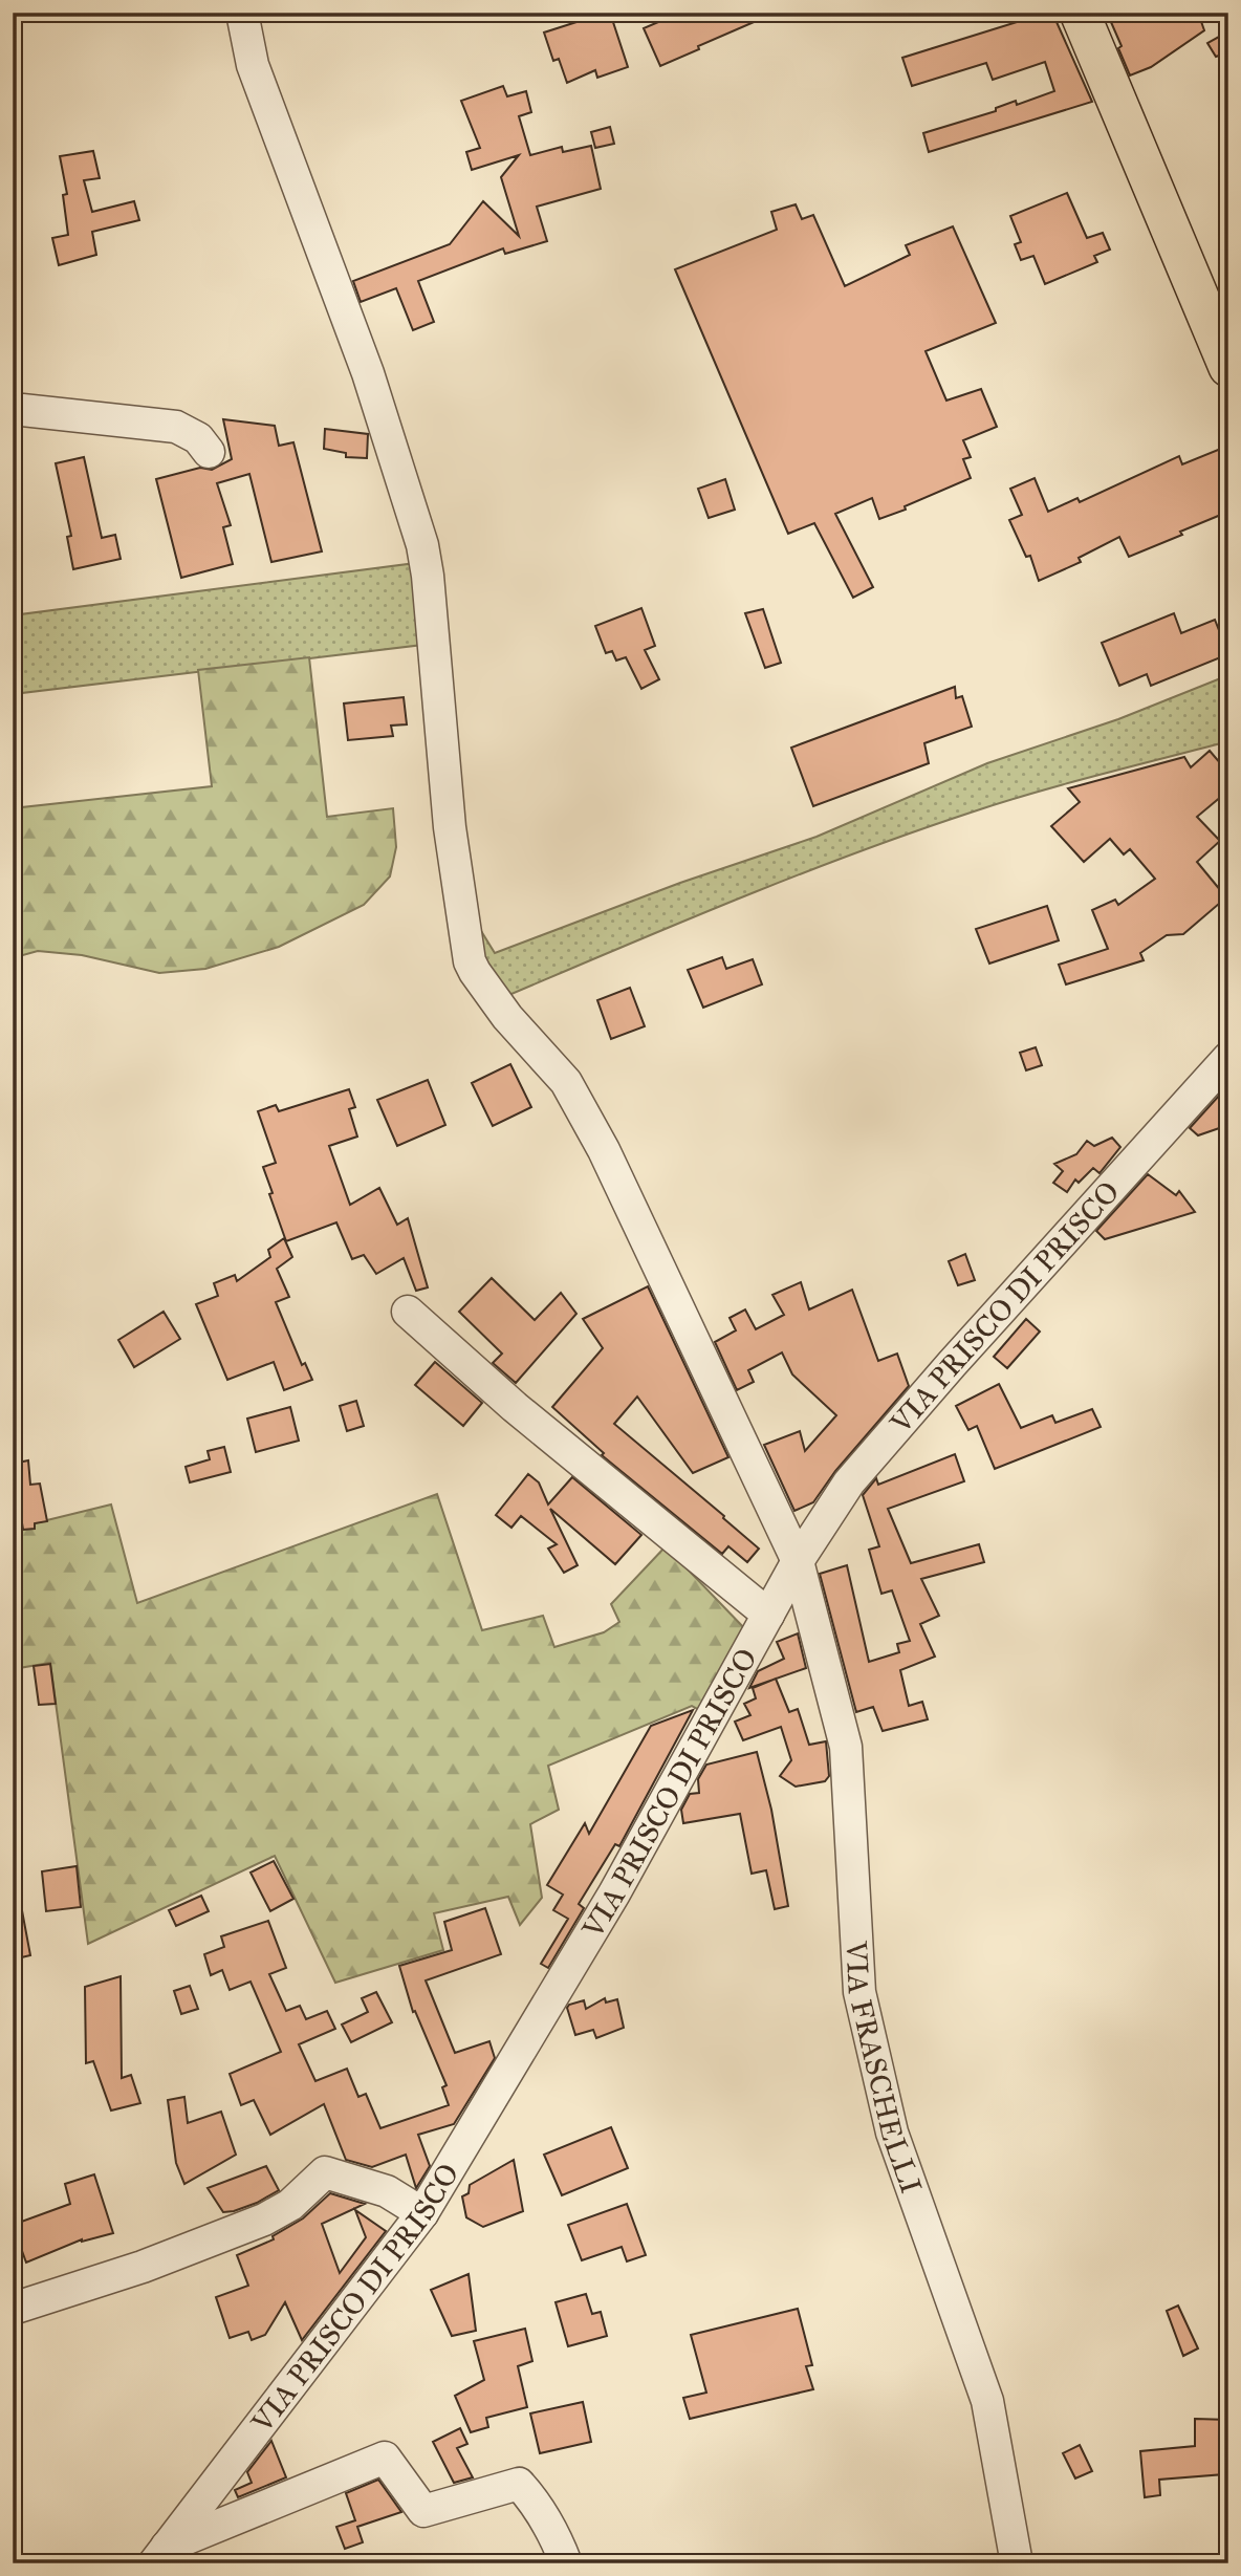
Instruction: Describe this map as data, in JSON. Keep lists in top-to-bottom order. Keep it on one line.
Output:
{"streets":{"street":["VIA PRISCO DI PRISCO","VIA FRASCHELLI"]},"crossings":[["VIA PRISCO DI PRISCO","VIA FRASCHELLI"]]}
